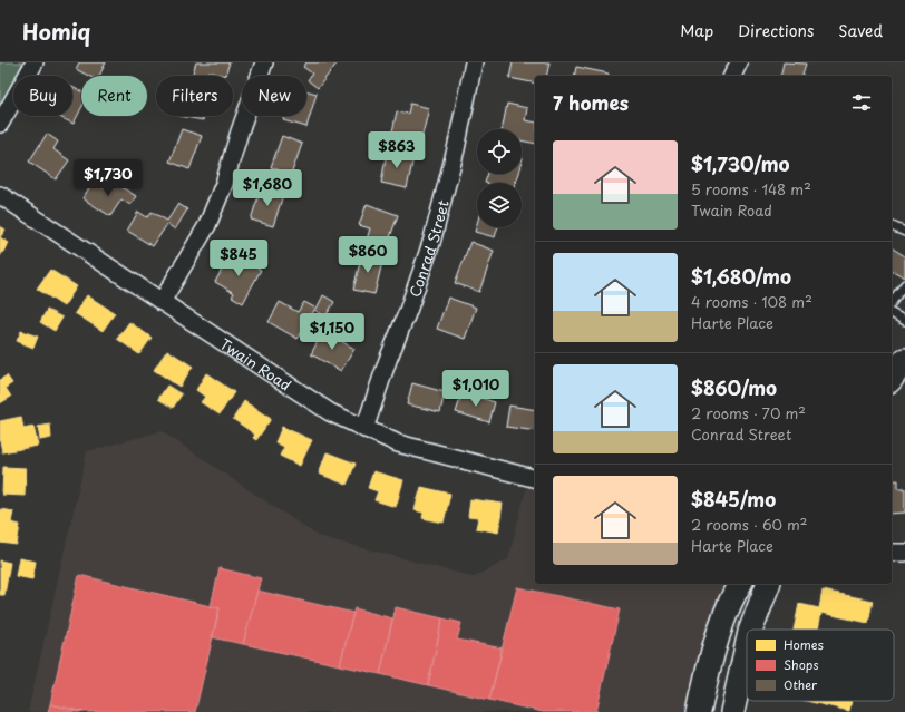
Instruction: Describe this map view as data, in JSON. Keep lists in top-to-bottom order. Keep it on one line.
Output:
{"streets":{"street":["Conrad Street","Twain Road"]},"crossings":[["Conrad Street","Twain Road"]],"legend":["Homes","Shops","Other"],"page":{"header":"Homiq","nav":["Map","Directions","Saved"],"chip":["Buy","Rent","Filters","New"],"heading":"7 homes","list":[{"name":"$1,730/mo","note":"5 rooms · 148 m² · Twain Road"},{"name":"$1,680/mo","note":"4 rooms · 108 m² · Harte Place"},{"name":"$860/mo","note":"2 rooms · 70 m² · Conrad Street"},{"name":"$845/mo","note":"2 rooms · 60 m² · Harte Place"}],"price":["$863","$1,730","$1,680","$860","$845","$1,150","$1,010"]}}
